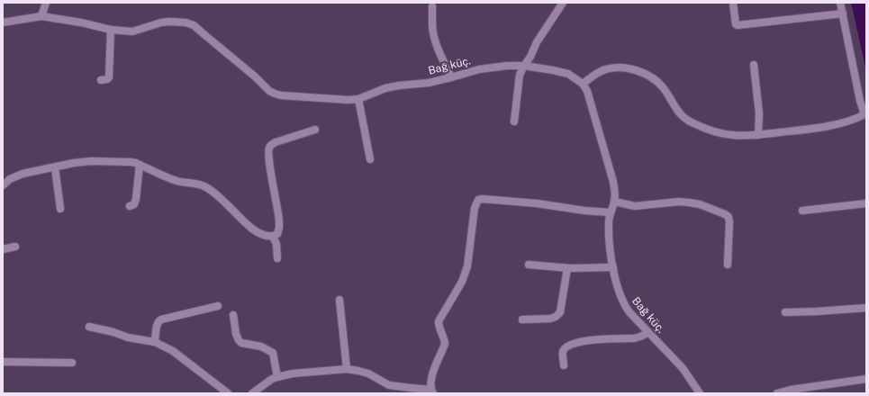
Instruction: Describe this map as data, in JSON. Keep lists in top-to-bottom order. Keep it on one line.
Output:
{"streets":{"street":["Bağ küç."]}}
